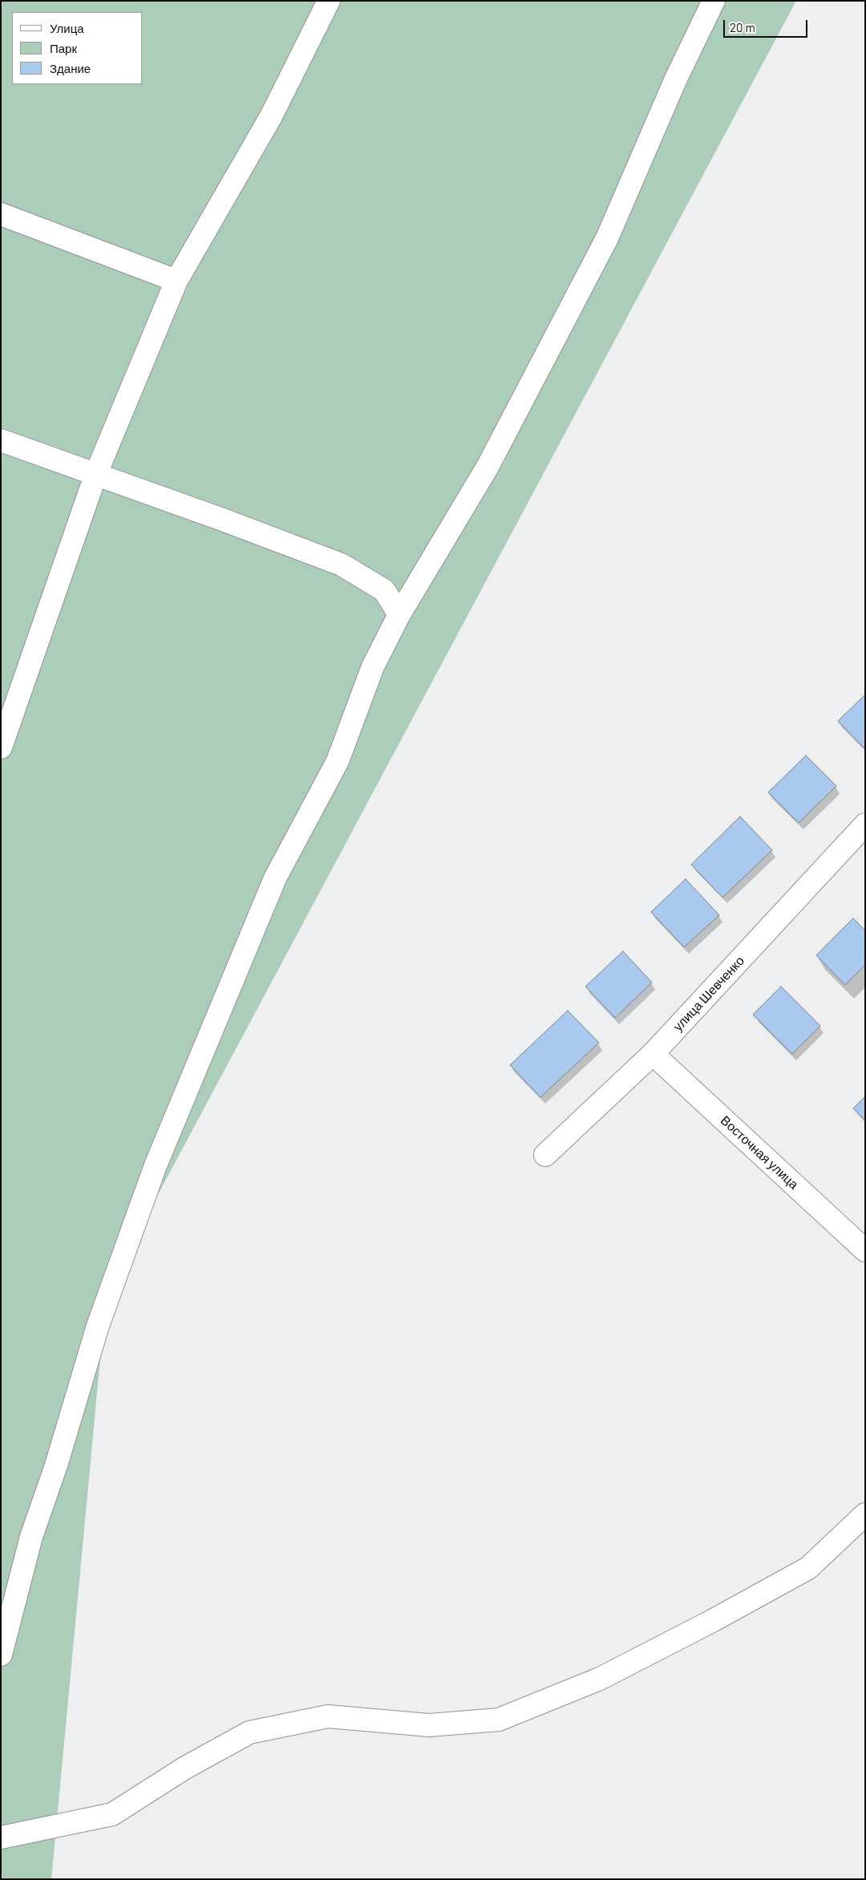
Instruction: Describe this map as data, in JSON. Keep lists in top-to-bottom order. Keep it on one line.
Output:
{"streets":{"street":["улица Шевченко","Восточная улица"]},"crossings":[["улица Шевченко","Восточная улица"]],"legend":["Улица","Парк","Здание"],"scale_bar":"20 m"}
